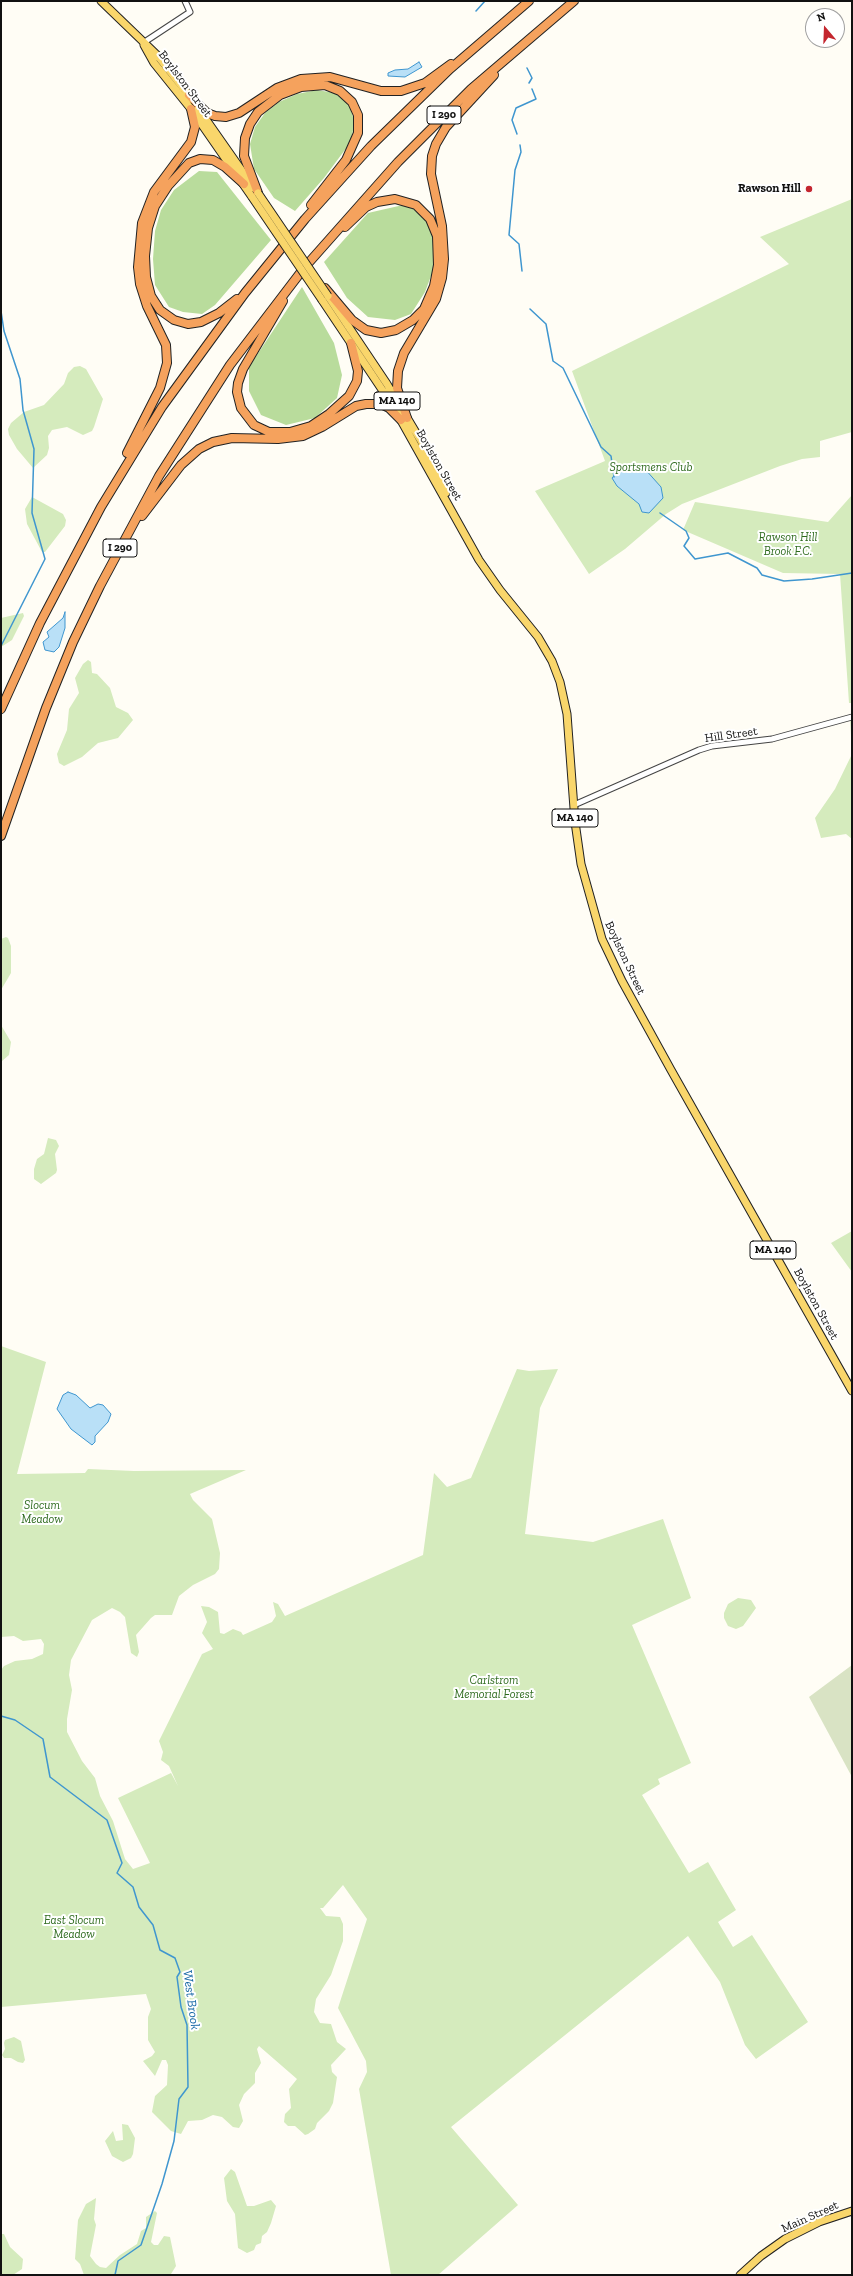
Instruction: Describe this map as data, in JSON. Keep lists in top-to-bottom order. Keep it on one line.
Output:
{"streets":{"highway":["I 290"],"main road":["Boylston Street","MA 140","Main Street"],"street":["Hill Street"]},"crossings":[["Boylston Street","MA 140"],["Boylston Street","Hill Street"]],"water":["West Brook"],"parks":["Sportsmens Club","Rawson Hill Brook F.C.","Slocum Meadow","Carlstrom Memorial Forest","East Slocum Meadow"],"places":["Rawson Hill"],"north":"top"}
